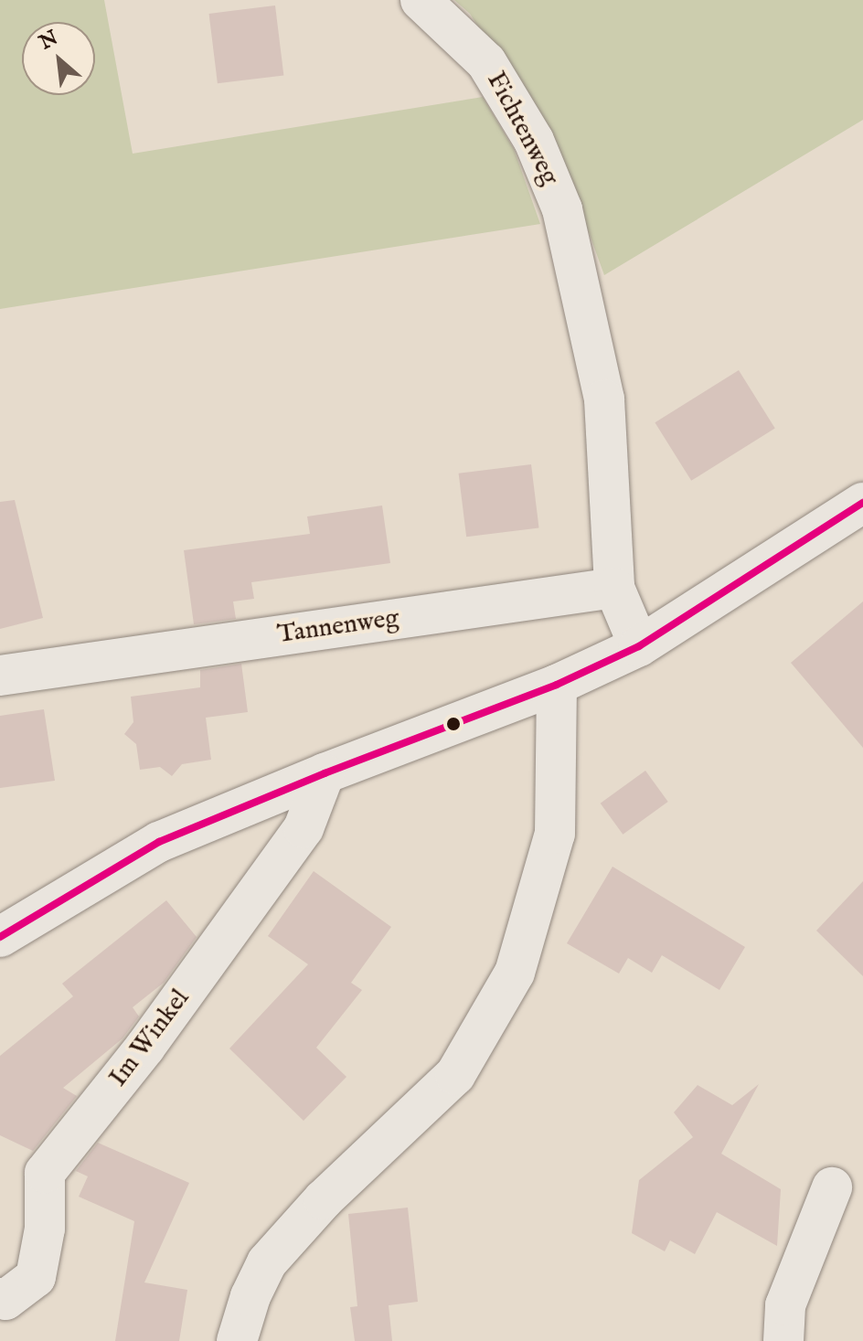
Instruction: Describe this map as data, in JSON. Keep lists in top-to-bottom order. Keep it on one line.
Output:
{"streets":{"street":["Fichtenweg","Tannenweg","Im Winkel"]},"crossings":[["Fichtenweg","Tannenweg"]],"north":"top left"}
